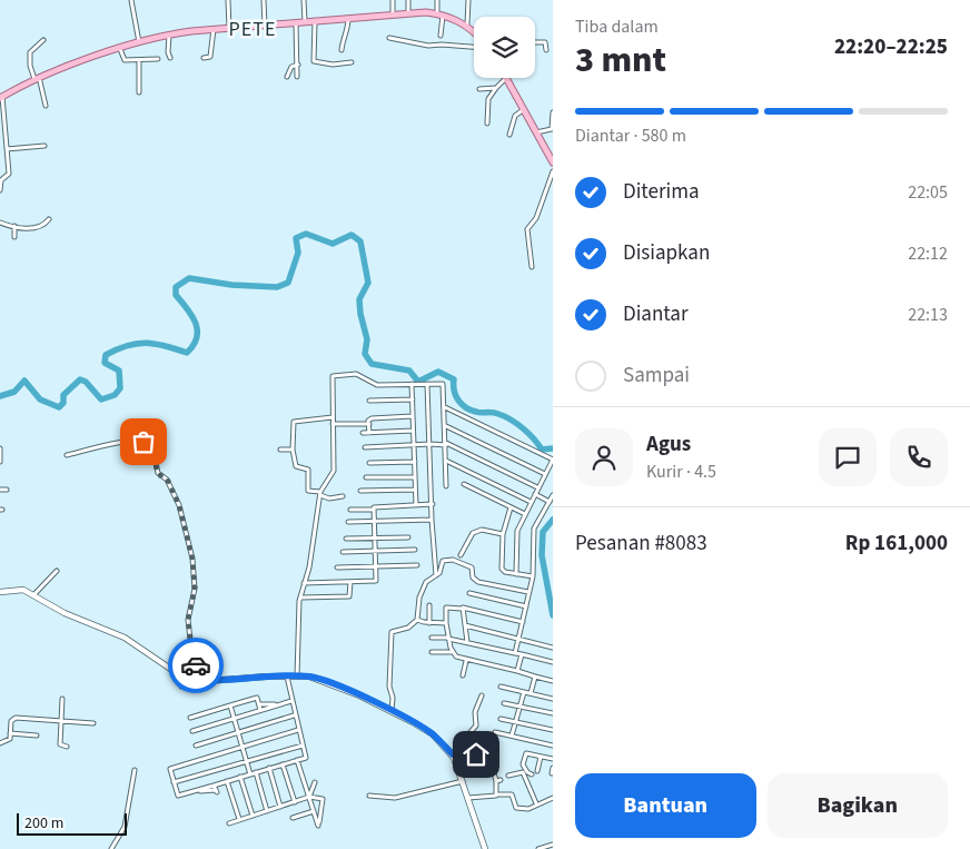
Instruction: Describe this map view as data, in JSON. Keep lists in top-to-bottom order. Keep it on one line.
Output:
{"districts":["PETE"],"scale_bar":"200 m","page":{"heading":["3 mnt","Tiba dalam","22:20–22:25"],"panel":["Agus","Kurir · 4.5","Pesanan #8083","Rp 161,000"],"bar":"Diantar · 580 m","list":[["Diterima","22:05"],["Disiapkan","22:12"],["Diantar","22:13"],"Sampai"],"buttons":["Bantuan","Bagikan"],"scale":"200 m"}}
